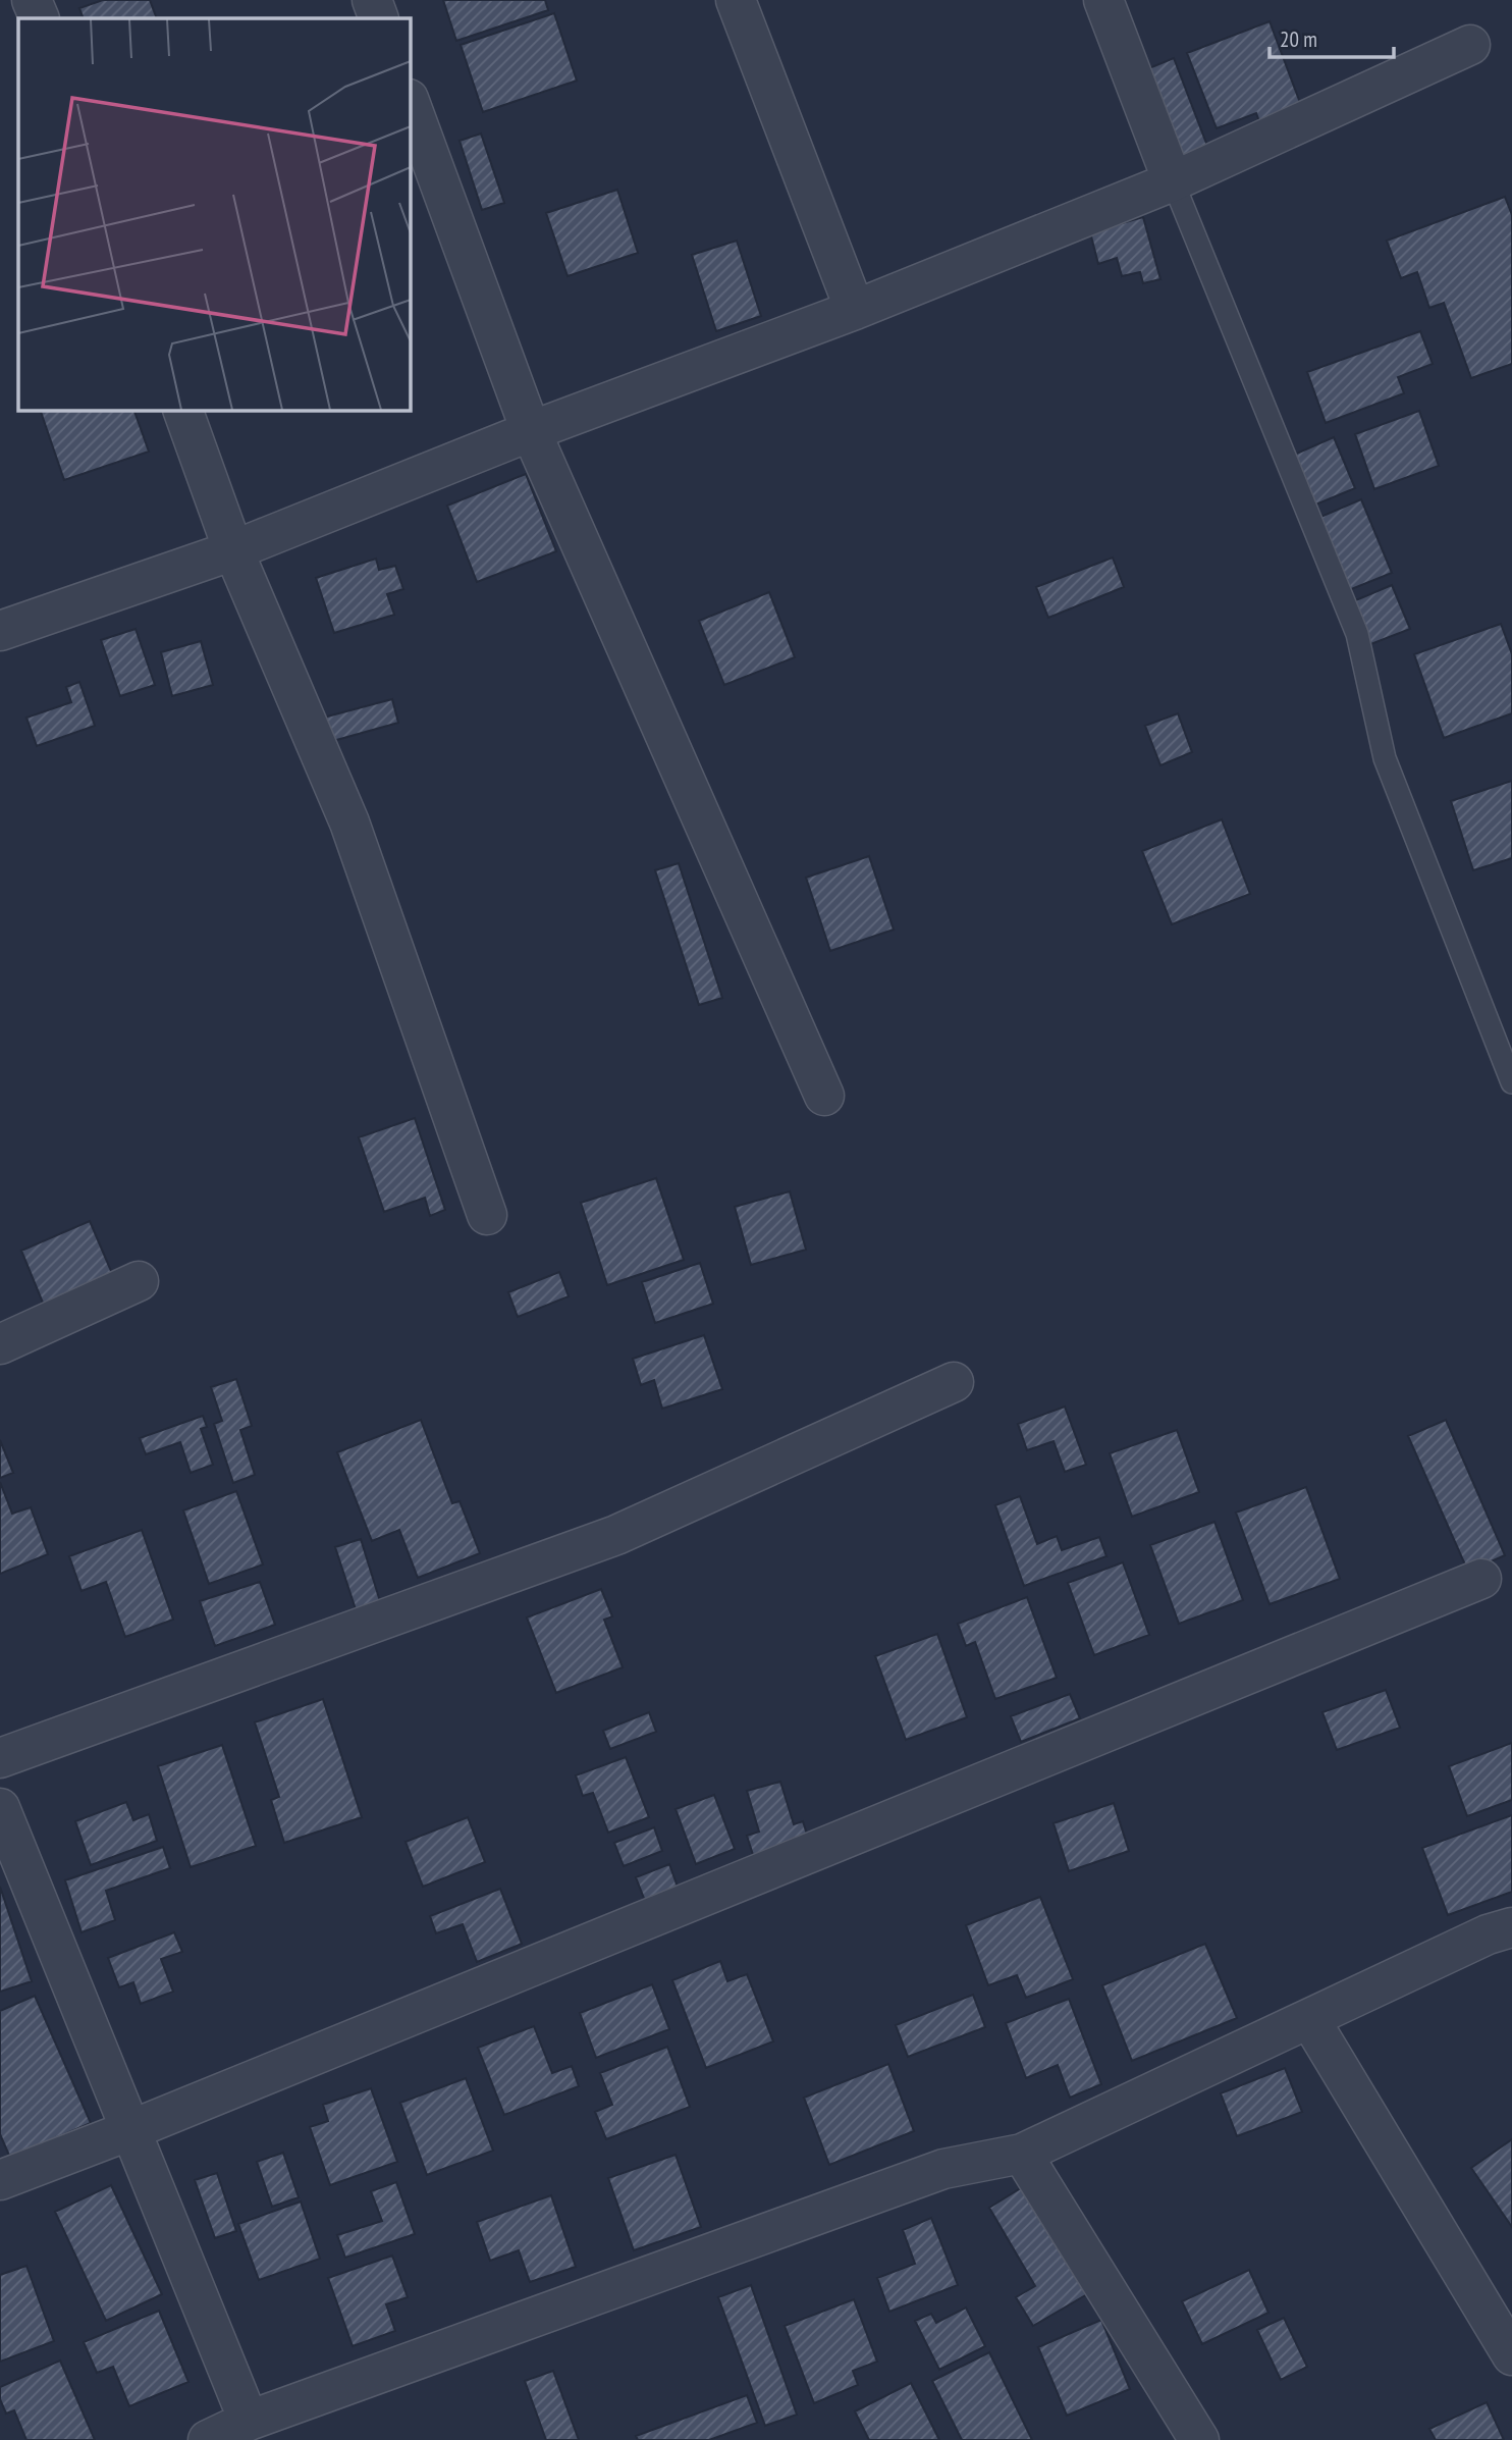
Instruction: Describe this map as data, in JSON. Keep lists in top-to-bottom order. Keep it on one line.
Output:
{"scale_bar":"20 m"}
